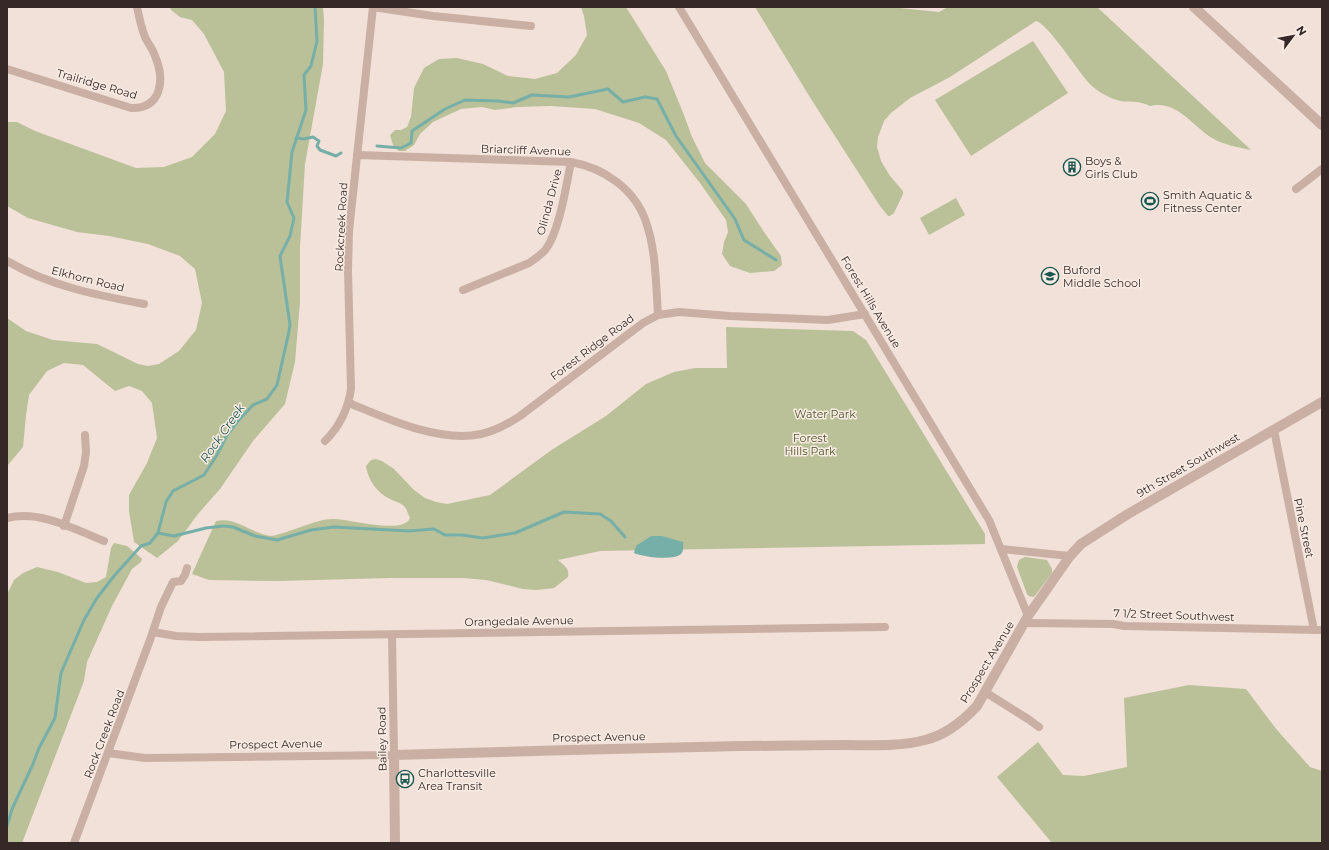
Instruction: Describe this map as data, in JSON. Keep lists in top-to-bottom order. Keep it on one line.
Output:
{"streets":{"street":["Trailridge Road","Briarcliff Avenue","Olinda Drive","Rockcreek Road","Elkhorn Road","Forest Hills Avenue","Forest Ridge Road","9th Street Southwest","Pine Street","7 1/2 Street Southwest","Orangedale Avenue","Prospect Avenue","Rock Creek Road","Bailey Road"]},"crossings":[["Briarcliff Avenue","Olinda Drive"],["Briarcliff Avenue","Rockcreek Road"],["Briarcliff Avenue","Forest Ridge Road"],["Rockcreek Road","Forest Ridge Road"],["Forest Hills Avenue","Forest Ridge Road"],["Forest Hills Avenue","9th Street Southwest"],["Forest Hills Avenue","7 1/2 Street Southwest"],["Forest Hills Avenue","Prospect Avenue"],["9th Street Southwest","Pine Street"],["9th Street Southwest","7 1/2 Street Southwest"],["9th Street Southwest","Prospect Avenue"],["Pine Street","7 1/2 Street Southwest"],["7 1/2 Street Southwest","Prospect Avenue"],["Orangedale Avenue","Rock Creek Road"],["Orangedale Avenue","Bailey Road"],["Prospect Avenue","Rock Creek Road"],["Prospect Avenue","Bailey Road"]],"water":["Rock Creek"],"parks":["Water Park","Forest Hills Park"],"places":{"building":["Boys & Girls Club"],"sports":["Smith Aquatic & Fitness Center"],"school or university":["Buford Middle School"],"bus stop":["Charlottesville Area Transit"]},"north":"top right"}
